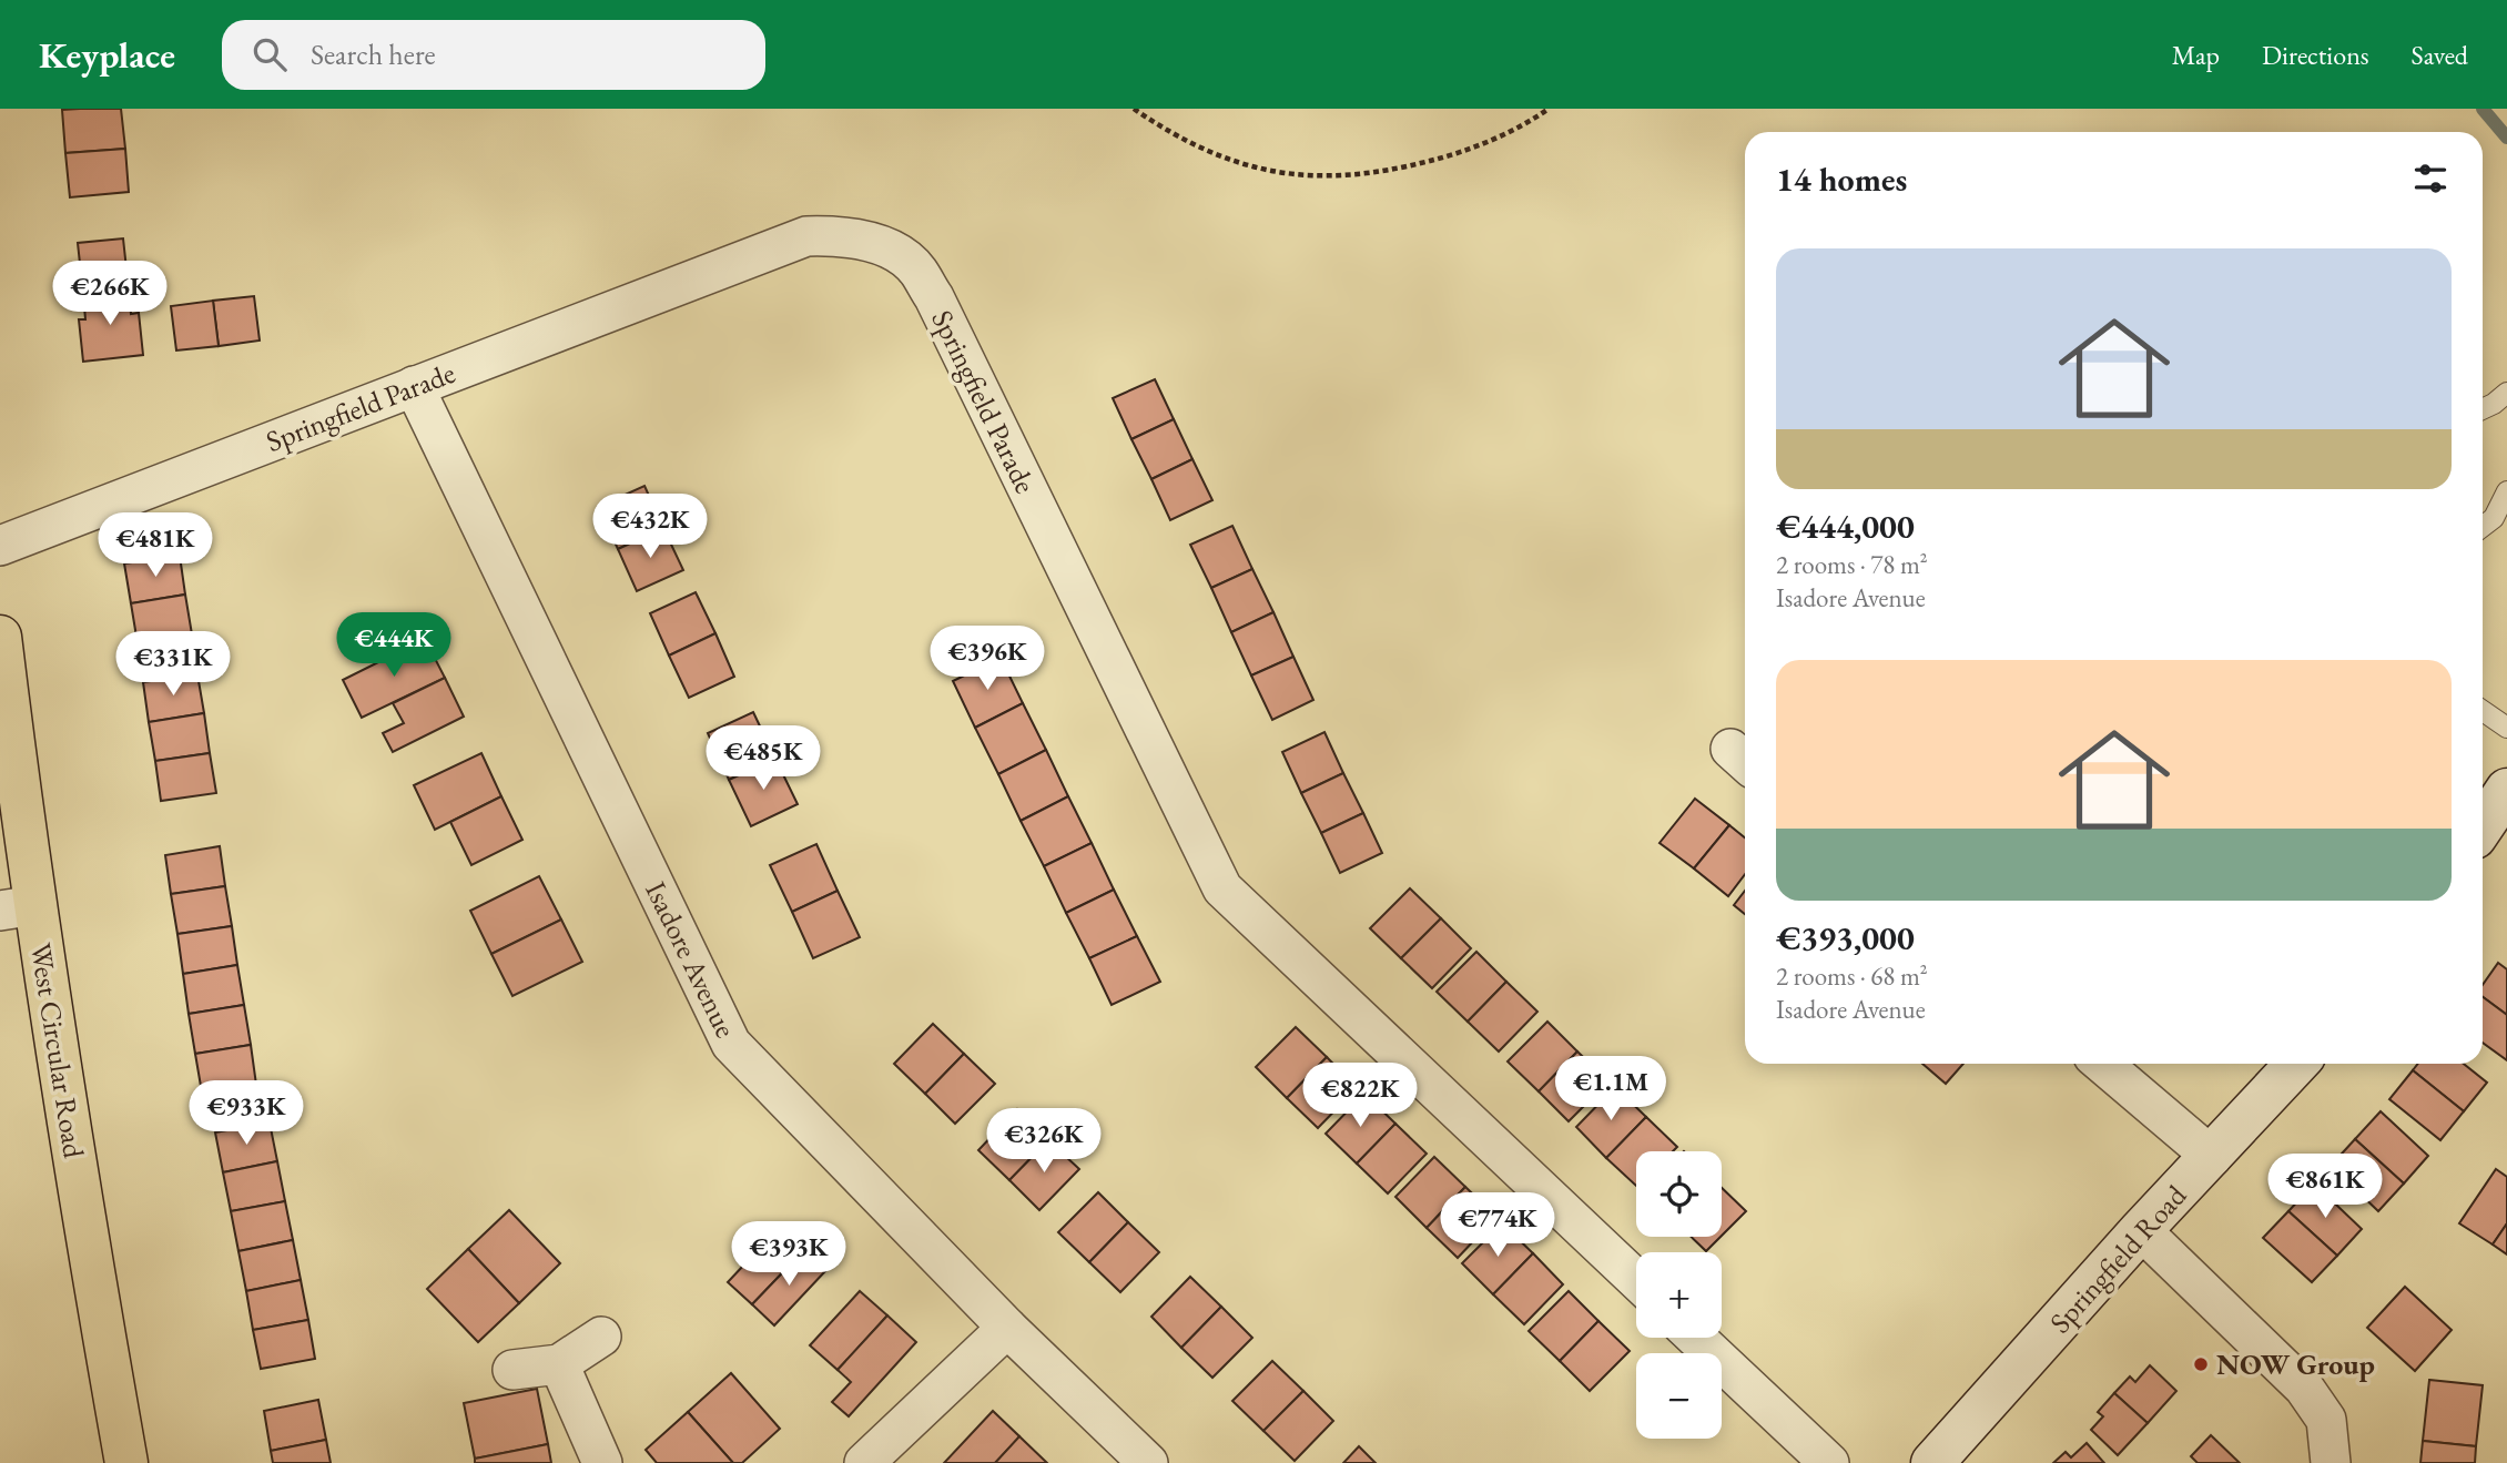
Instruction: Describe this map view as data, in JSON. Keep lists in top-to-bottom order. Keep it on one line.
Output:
{"streets":{"highway":["West Circular Road"],"main road":["Springfield Road"],"street":["Springfield Parade","Isadore Avenue"]},"crossings":[["Springfield Parade","Isadore Avenue"]],"places":["NOW Group"],"page":{"header":"Keyplace","search":"Search here","nav":["Map","Directions","Saved"],"heading":"14 homes","list":[{"name":"€444,000","note":"2 rooms · 78 m² · Isadore Avenue"},{"name":"€393,000","note":"2 rooms · 68 m² · Isadore Avenue"}],"price":["€266K","€432K","€481K","€444K","€396K","€331K","€485K","€1.1M","€822K","€933K","€326K","€861K","€774K","€393K"],"map_buttons":["+","−"]}}
